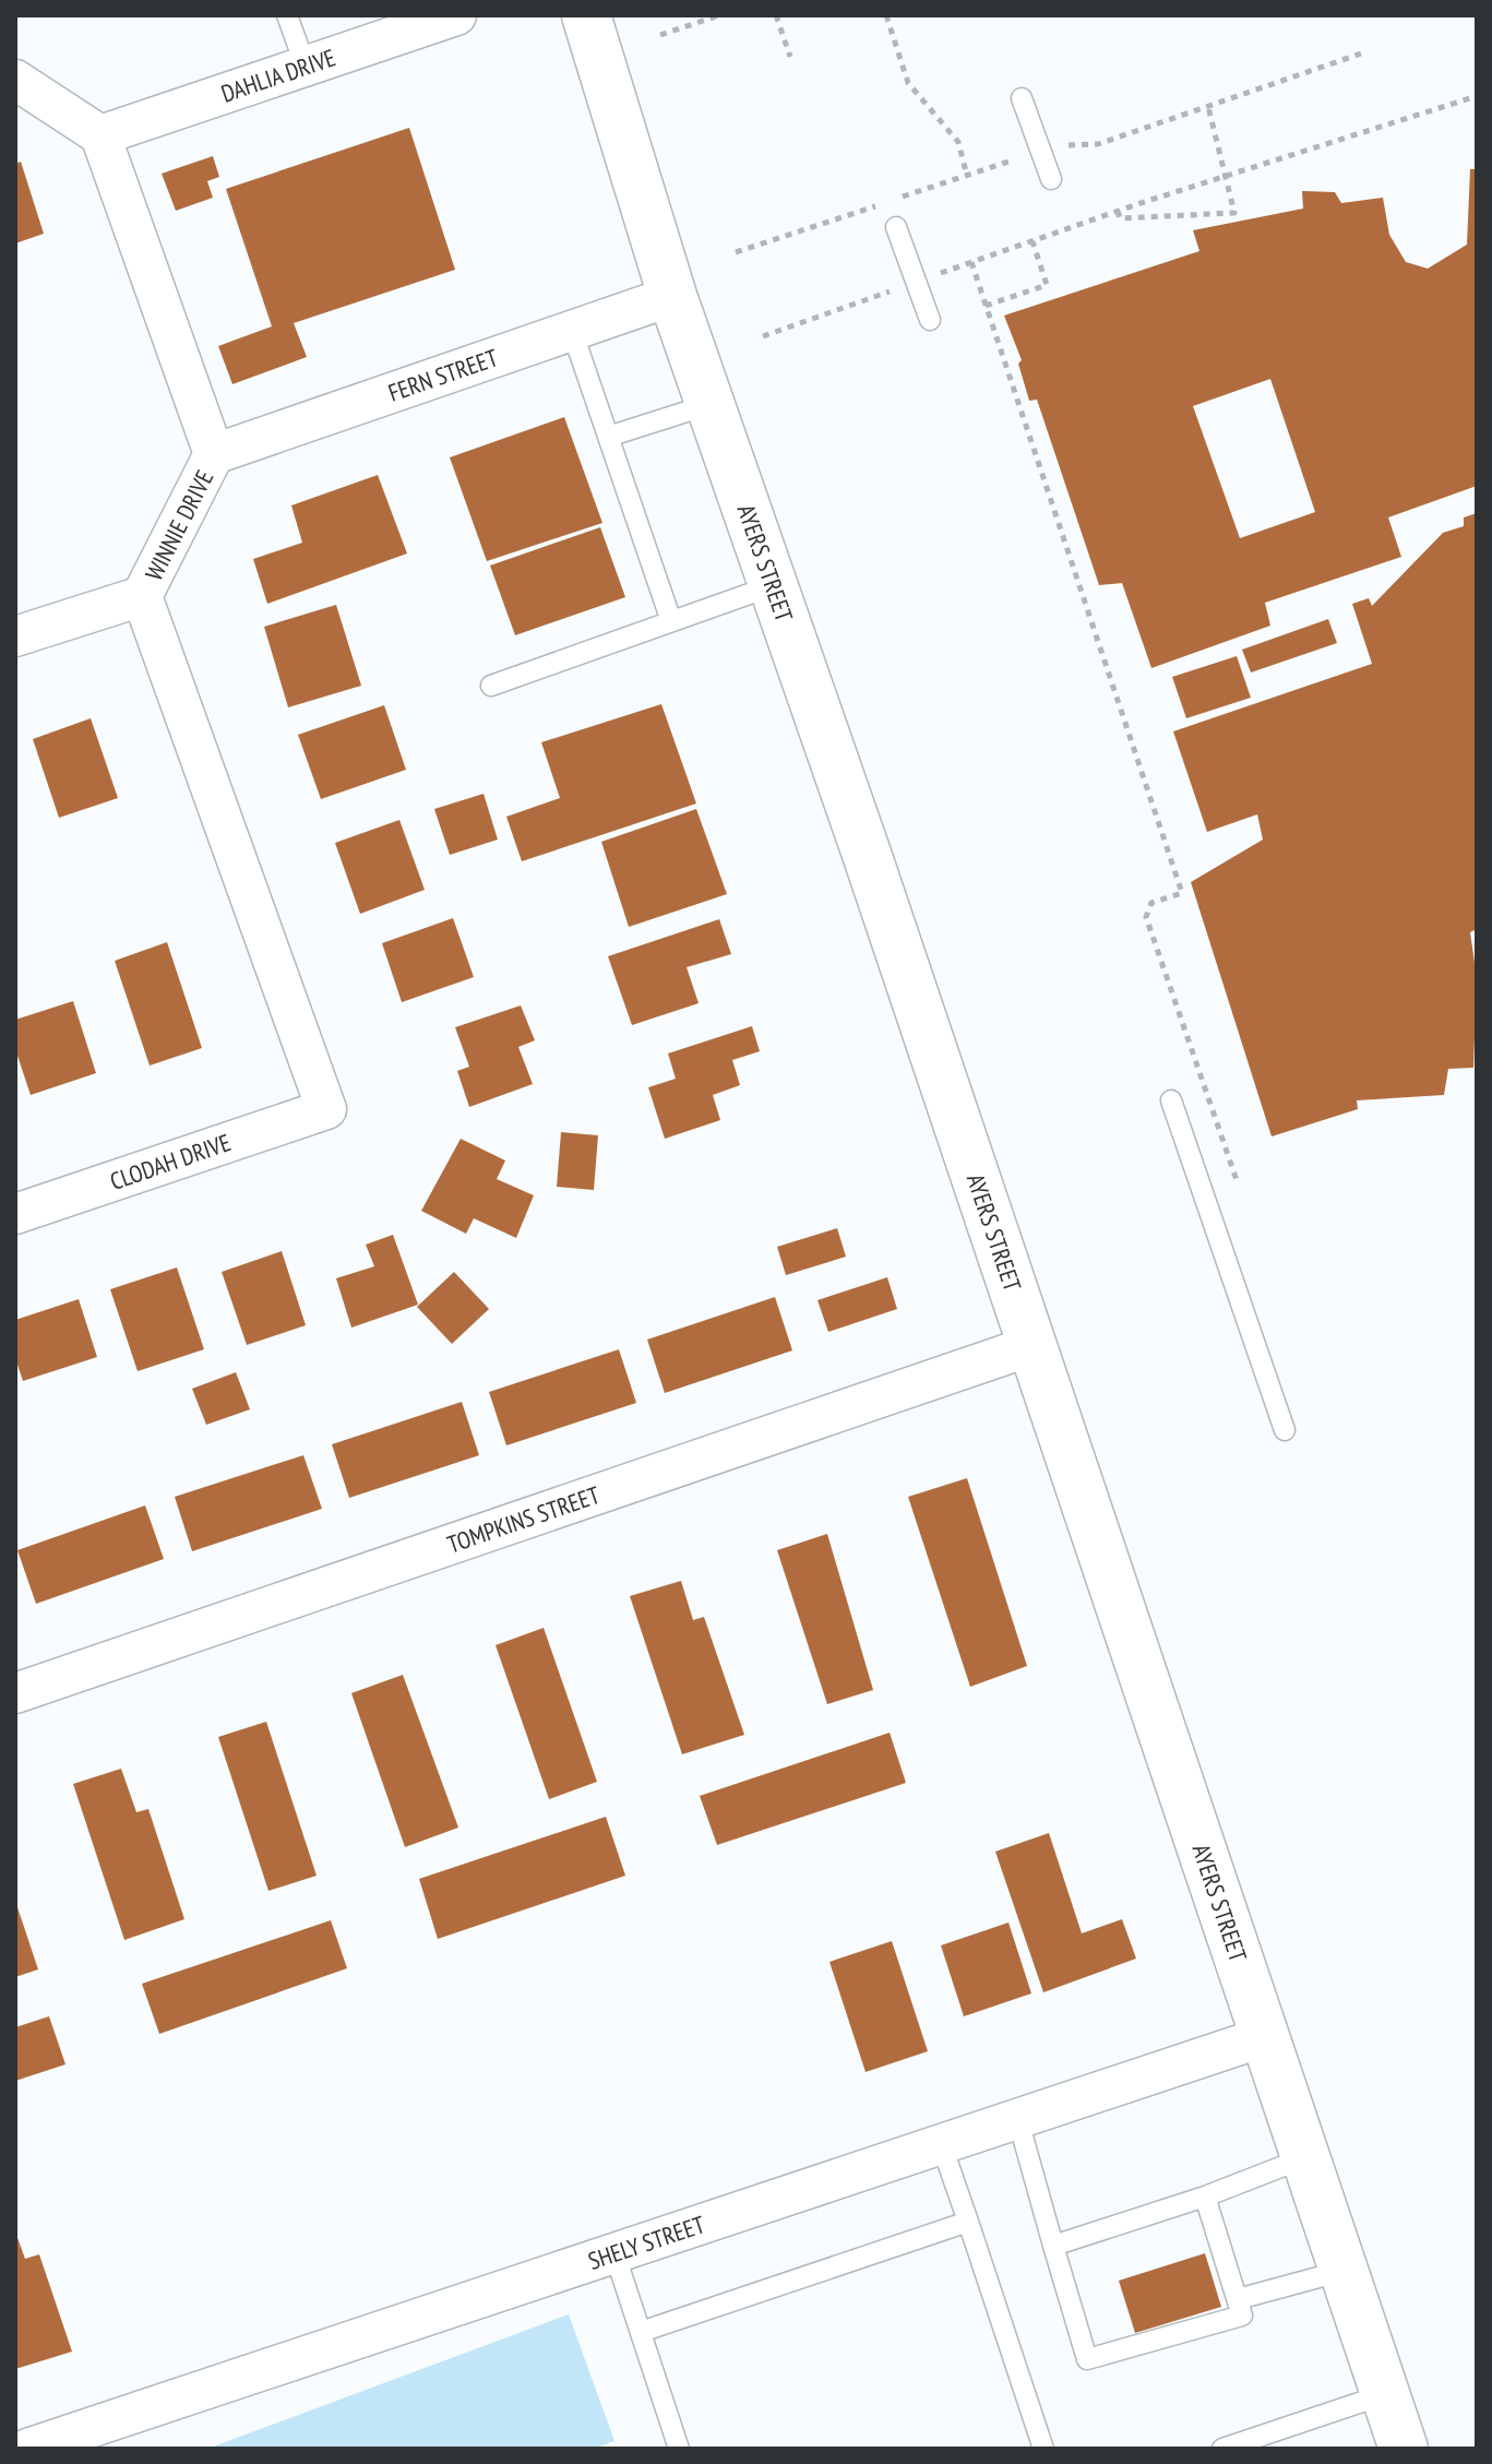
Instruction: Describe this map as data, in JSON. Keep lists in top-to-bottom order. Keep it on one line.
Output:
{"streets":{"main road":["AYERS STREET"],"street":["DAHLIA DRIVE","FERN STREET","WINNIE DRIVE","CLODAH DRIVE","TOMPKINS STREET","SHELY STREET"]},"crossings":[["DAHLIA DRIVE","WINNIE DRIVE"],["FERN STREET","WINNIE DRIVE"],["FERN STREET","AYERS STREET"],["WINNIE DRIVE","CLODAH DRIVE"],["AYERS STREET","TOMPKINS STREET"],["AYERS STREET","SHELY STREET"]]}
